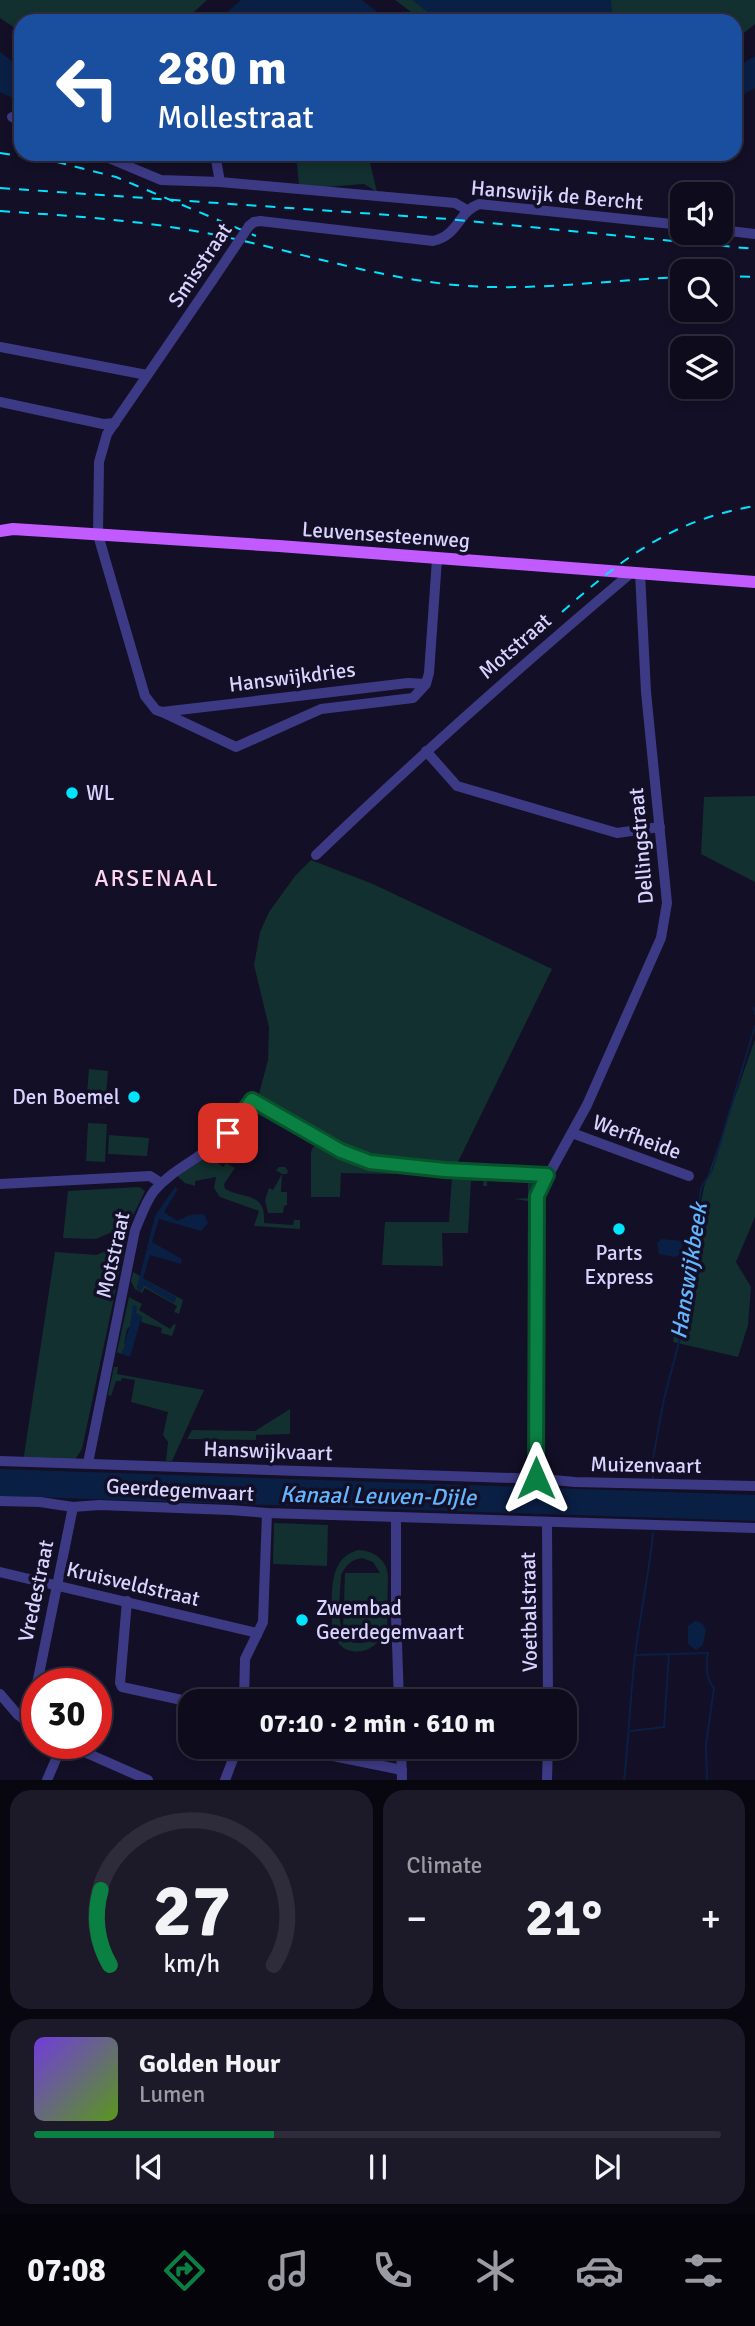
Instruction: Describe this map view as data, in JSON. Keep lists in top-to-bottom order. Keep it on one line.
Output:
{"streets":{"main road":["Leuvensesteenweg"],"street":["Hanswijk de Bercht","Smisstraat","Motstraat","Hanswijkdries","Dellingstraat","Werfheide","Hanswijkvaart","Muizenvaart","Geerdegemvaart","Kruisveldstraat","Vredestraat","Voetbalstraat"]},"crossings":[["Hanswijk de Bercht","Smisstraat"],["Smisstraat","Leuvensesteenweg"],["Smisstraat","Hanswijkdries"],["Leuvensesteenweg","Motstraat"],["Leuvensesteenweg","Hanswijkdries"],["Leuvensesteenweg","Dellingstraat"],["Motstraat","Dellingstraat"],["Motstraat","Hanswijkvaart"],["Dellingstraat","Werfheide"],["Dellingstraat","Hanswijkvaart"],["Dellingstraat","Muizenvaart"],["Hanswijkvaart","Muizenvaart"],["Geerdegemvaart","Vredestraat"],["Geerdegemvaart","Voetbalstraat"],["Kruisveldstraat","Vredestraat"]],"districts":["ARSENAAL"],"water":["Hanswijkbeek","Kanaal Leuven-Dijle"],"places":["WL","Den Boemel","Parts Express","Zwembad Geerdegemvaart"],"page":{"turn":["280 m","Mollestraat"],"limit":"30","trip":"07:10 · 2 min · 610 m","tile":"Climate","heat":["−","21°","+"],"song":["Golden Hour","Lumen"],"tabs":"07:08","gauge":["27","km/h"]}}
